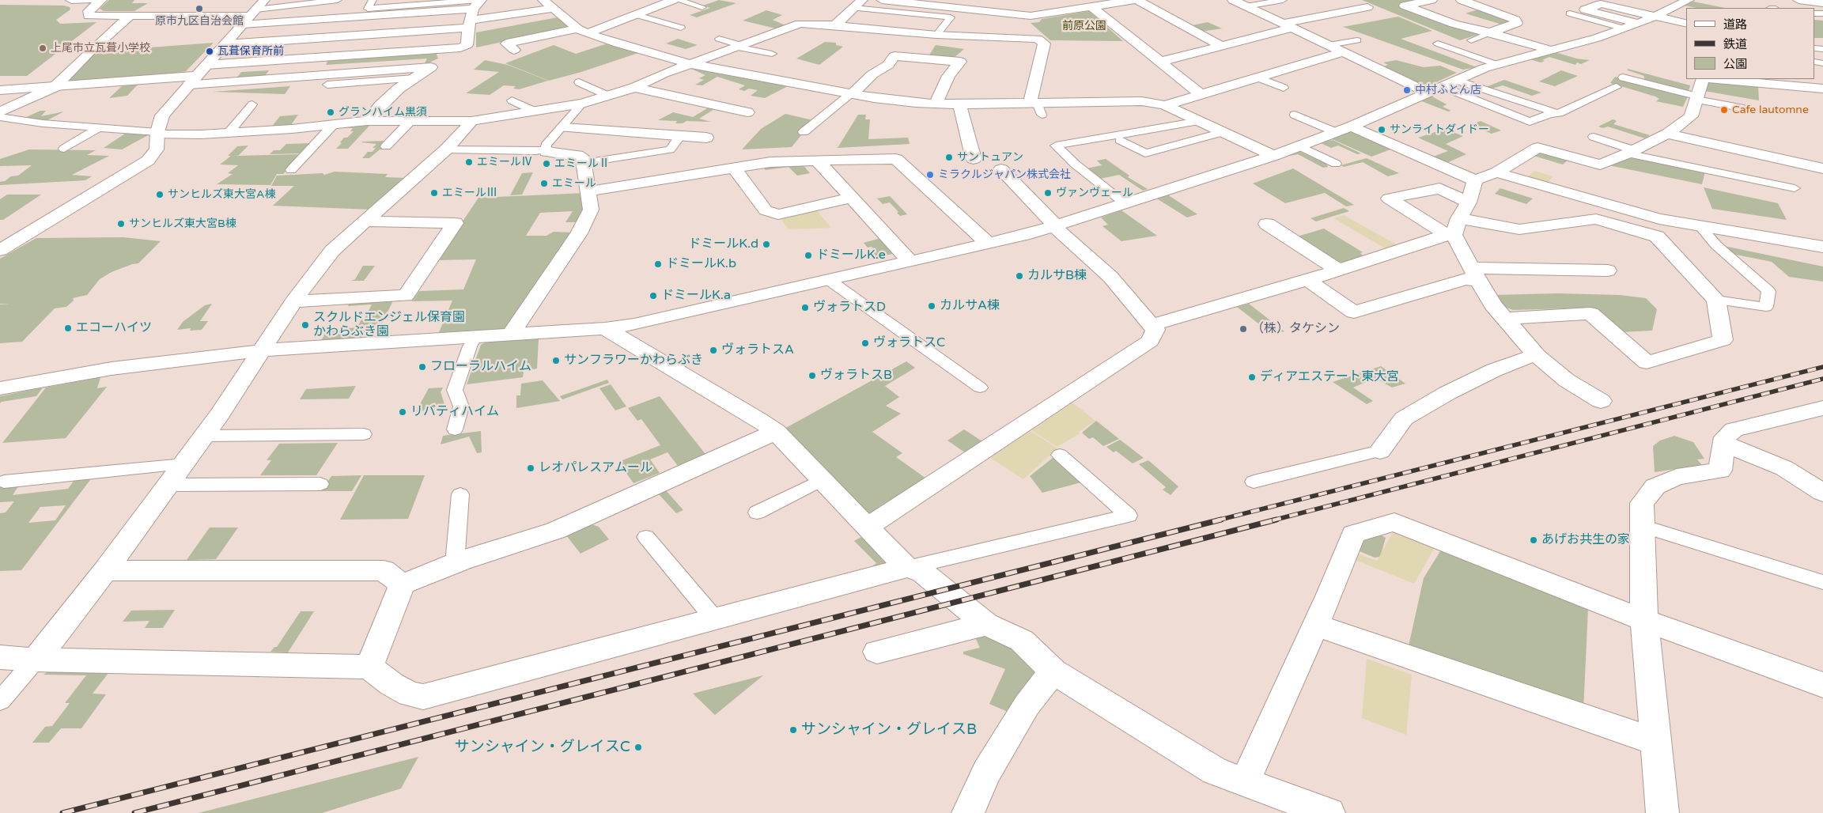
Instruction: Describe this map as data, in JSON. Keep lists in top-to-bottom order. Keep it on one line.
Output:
{"parks":["前原公園"],"places":["原市九区自治会館","上尾市立瓦葺小学校","瓦葺保育所前","中村ふとん店","Cafe lautomne","グランハイム黒須","サンライトダイドー","サントュアン","エミールⅣ","エミールⅡ","ミラクルジャパン株式会社","エミール","エミールⅢ","ヴァンヴェール","サンヒルズ東大宮A棟","サンヒルズ東大宮B棟","ドミールK.d","ドミールK.e","ドミールK.b","カルサB棟","ドミールK.a","カルサA棟","ヴォラトスD","スクルドエンジェル保育園 かわらぶき園","エコーハイツ","（株）タケシン","ヴォラトスC","ヴォラトスA","サンフラワーかわらぶき","フローラルハイム","ヴォラトスB","ディアエステート東大宮","リバティハイム","レオパレスアムール","あげお共生の家","サンシャイン・グレイスB","サンシャイン・グレイスC"],"legend":["道路","鉄道","公園"]}
